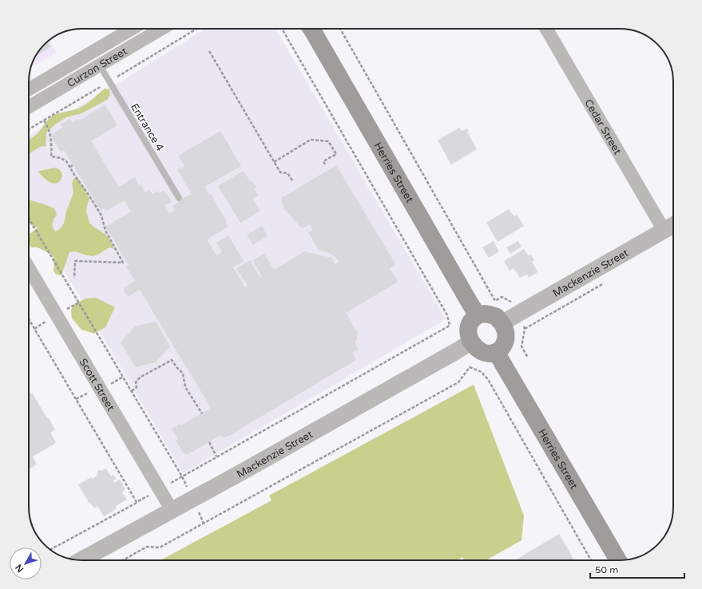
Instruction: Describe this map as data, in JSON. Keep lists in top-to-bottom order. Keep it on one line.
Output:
{"streets":{"main road":["Herries Street"],"street":["Curzon Street","Cedar Street","Mackenzie Street","Scott Street"],"lane":["Entrance 4"]},"crossings":[["Curzon Street","Entrance 4"],["Cedar Street","Mackenzie Street"],["Herries Street","Mackenzie Street"],["Mackenzie Street","Scott Street"]],"scale_bar":"50 m","north":"bottom left"}
